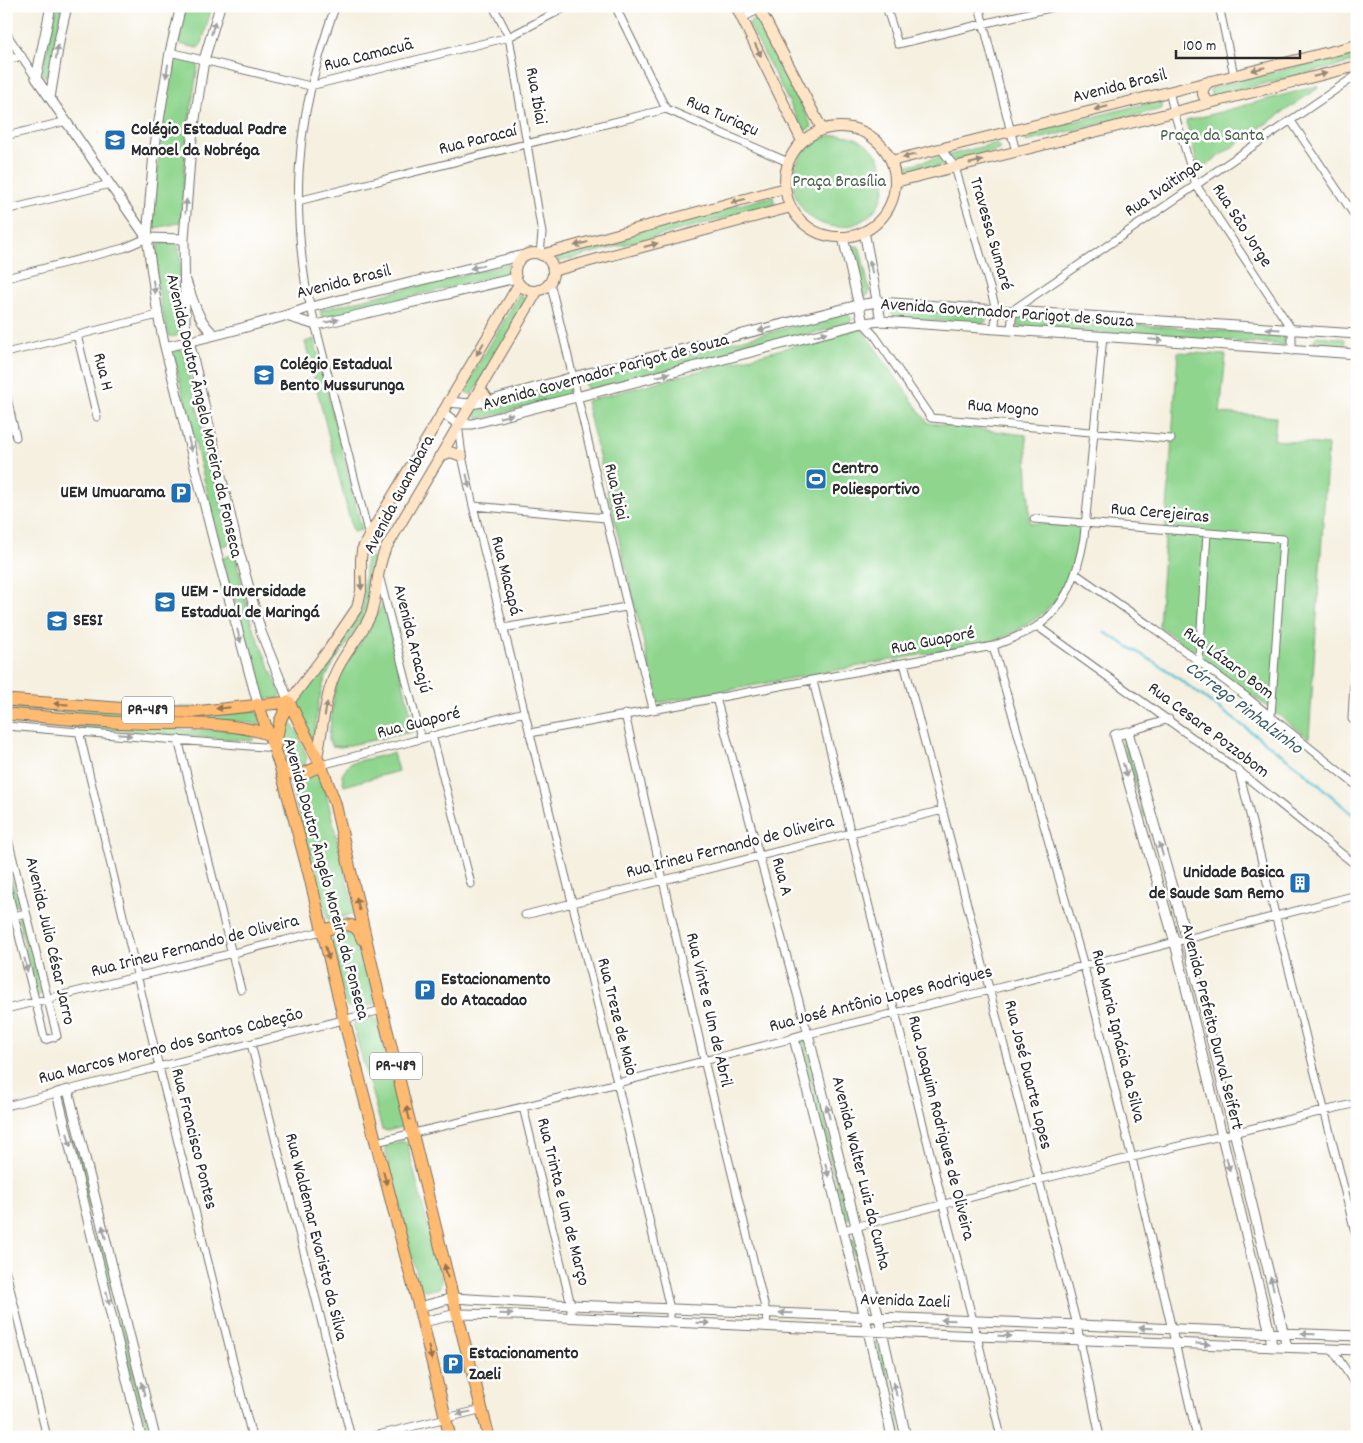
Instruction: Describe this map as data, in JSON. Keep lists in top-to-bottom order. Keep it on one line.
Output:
{"streets":{"main road":["Avenida Brasil","Avenida Doutor Ângelo Moreira da Fonseca","Avenida Guanabara","PR-489"],"street":["Rua Camacuã","Rua Ibiai","Rua Turiaçu","Rua Paracaí","Rua Ivaitinga","Rua São Jorge","Travessa Sumaré","Avenida Governador Parigot de Souza","Rua H","Rua Mogno","Rua Cerejeiras","Rua Macapá","Avenida Aracajú","Rua Guaporé","Rua Lázaro Bom","Rua Cesare Pozzobom","Rua Irineu Fernando de Oliveira","Rua A","Avenida Julio César Jarro","Rua José Antônio Lopes Rodrigues","Rua Vinte e Um de Abril","Rua Treze de Maio","Avenida Prefeito Durval Seifert","Rua Maria Ignácia da Silva","Rua Marcos Moreno dos Santos Cabeção","Rua José Duarte Lopes","Rua Joaquim Rodrigues de Oliveira","Rua Francisco Pontes","Avenida Walter Luiz da Cunha","Rua Trinta e Um de Março","Rua Waldemar Evaristo da Silva","Avenida Zaeli"]},"crossings":[["Rua Camacuã","Rua Ibiai"],["Rua Camacuã","Avenida Doutor Ângelo Moreira da Fonseca"],["Avenida Brasil","Rua Ibiai"],["Avenida Brasil","Rua Turiaçu"],["Avenida Brasil","Rua São Jorge"],["Avenida Brasil","Avenida Guanabara"],["Rua Ibiai","Rua Paracaí"],["Rua Ibiai","Avenida Governador Parigot de Souza"],["Rua Ibiai","Avenida Guanabara"],["Rua Ibiai","Rua Guaporé"],["Rua Turiaçu","Rua Paracaí"],["Rua Ivaitinga","Rua São Jorge"],["Rua Ivaitinga","Avenida Governador Parigot de Souza"],["Rua São Jorge","Avenida Governador Parigot de Souza"],["Travessa Sumaré","Avenida Governador Parigot de Souza"],["Avenida Governador Parigot de Souza","Rua Mogno"],["Avenida Governador Parigot de Souza","Avenida Guanabara"],["Avenida Governador Parigot de Souza","Rua Macapá"],["Avenida Governador Parigot de Souza","Rua Guaporé"],["Rua Mogno","Rua Guaporé"],["Avenida Doutor Ângelo Moreira da Fonseca","Avenida Guanabara"],["Avenida Doutor Ângelo Moreira da Fonseca","Rua Guaporé"],["Avenida Doutor Ângelo Moreira da Fonseca","PR-489"],["Avenida Doutor Ângelo Moreira da Fonseca","Rua Irineu Fernando de Oliveira"],["Avenida Doutor Ângelo Moreira da Fonseca","Rua José Antônio Lopes Rodrigues"],["Avenida Doutor Ângelo Moreira da Fonseca","Rua Marcos Moreno dos Santos Cabeção"],["Avenida Doutor Ângelo Moreira da Fonseca","Avenida Zaeli"],["Avenida Guanabara","Rua Macapá"],["Avenida Guanabara","Avenida Aracajú"],["Avenida Guanabara","Rua Guaporé"],["Avenida Guanabara","PR-489"],["Rua Cerejeiras","Rua Guaporé"],["Rua Cerejeiras","Rua Lázaro Bom"],["Rua Macapá","Rua Guaporé"],["Rua Macapá","Rua Treze de Maio"],["Avenida Aracajú","Rua Guaporé"],["Rua Guaporé","Rua Lázaro Bom"],["Rua Guaporé","Rua Cesare Pozzobom"],["Rua Guaporé","Rua A"],["Rua Guaporé","Rua Vinte e Um de Abril"],["Rua Guaporé","Rua Treze de Maio"],["Rua Guaporé","Rua Maria Ignácia da Silva"],["Rua Guaporé","Rua José Duarte Lopes"],["Rua Guaporé","Rua Joaquim Rodrigues de Oliveira"],["Rua Irineu Fernando de Oliveira","Rua A"],["Rua Irineu Fernando de Oliveira","Avenida Julio César Jarro"],["Rua Irineu Fernando de Oliveira","Rua Vinte e Um de Abril"],["Rua Irineu Fernando de Oliveira","Rua Treze de Maio"],["Rua Irineu Fernando de Oliveira","Rua José Duarte Lopes"],["Rua Irineu Fernando de Oliveira","Rua Joaquim Rodrigues de Oliveira"],["Rua Irineu Fernando de Oliveira","Rua Francisco Pontes"],["Rua A","Rua José Antônio Lopes Rodrigues"],["Rua A","Avenida Walter Luiz da Cunha"],["Rua José Antônio Lopes Rodrigues","Rua Vinte e Um de Abril"],["Rua José Antônio Lopes Rodrigues","Rua Treze de Maio"],["Rua José Antônio Lopes Rodrigues","Avenida Prefeito Durval Seifert"],["Rua José Antônio Lopes Rodrigues","Rua Maria Ignácia da Silva"],["Rua José Antônio Lopes Rodrigues","Rua José Duarte Lopes"],["Rua José Antônio Lopes Rodrigues","Rua Joaquim Rodrigues de Oliveira"],["Rua José Antônio Lopes Rodrigues","Avenida Walter Luiz da Cunha"],["Rua José Antônio Lopes Rodrigues","Rua Trinta e Um de Março"],["Rua Vinte e Um de Abril","Avenida Zaeli"],["Rua Treze de Maio","Avenida Zaeli"],["Avenida Prefeito Durval Seifert","Avenida Zaeli"],["Rua Maria Ignácia da Silva","Avenida Zaeli"],["Rua Marcos Moreno dos Santos Cabeção","Rua Francisco Pontes"],["Rua Marcos Moreno dos Santos Cabeção","Rua Waldemar Evaristo da Silva"],["Rua José Duarte Lopes","Avenida Zaeli"],["Rua Joaquim Rodrigues de Oliveira","Avenida Zaeli"],["Avenida Walter Luiz da Cunha","Avenida Zaeli"],["Rua Trinta e Um de Março","Avenida Zaeli"]],"water":["Córrego Pinhalzinho"],"parks":["Praça da Santa","Praça Brasília"],"places":{"school or university":["Colégio Estadual Padre Manoel da Nobréga","Colégio Estadual Bento Mussurunga","UEM - Unversidade Estadual de Maringá","SESI"],"sports":["Centro Poliesportivo"],"parking":["UEM Umuarama","Estacionamento do Atacadao","Estacionamento Zaeli"],"building":["Unidade Basica de Saude Sam Remo"]},"scale_bar":"100 m"}
